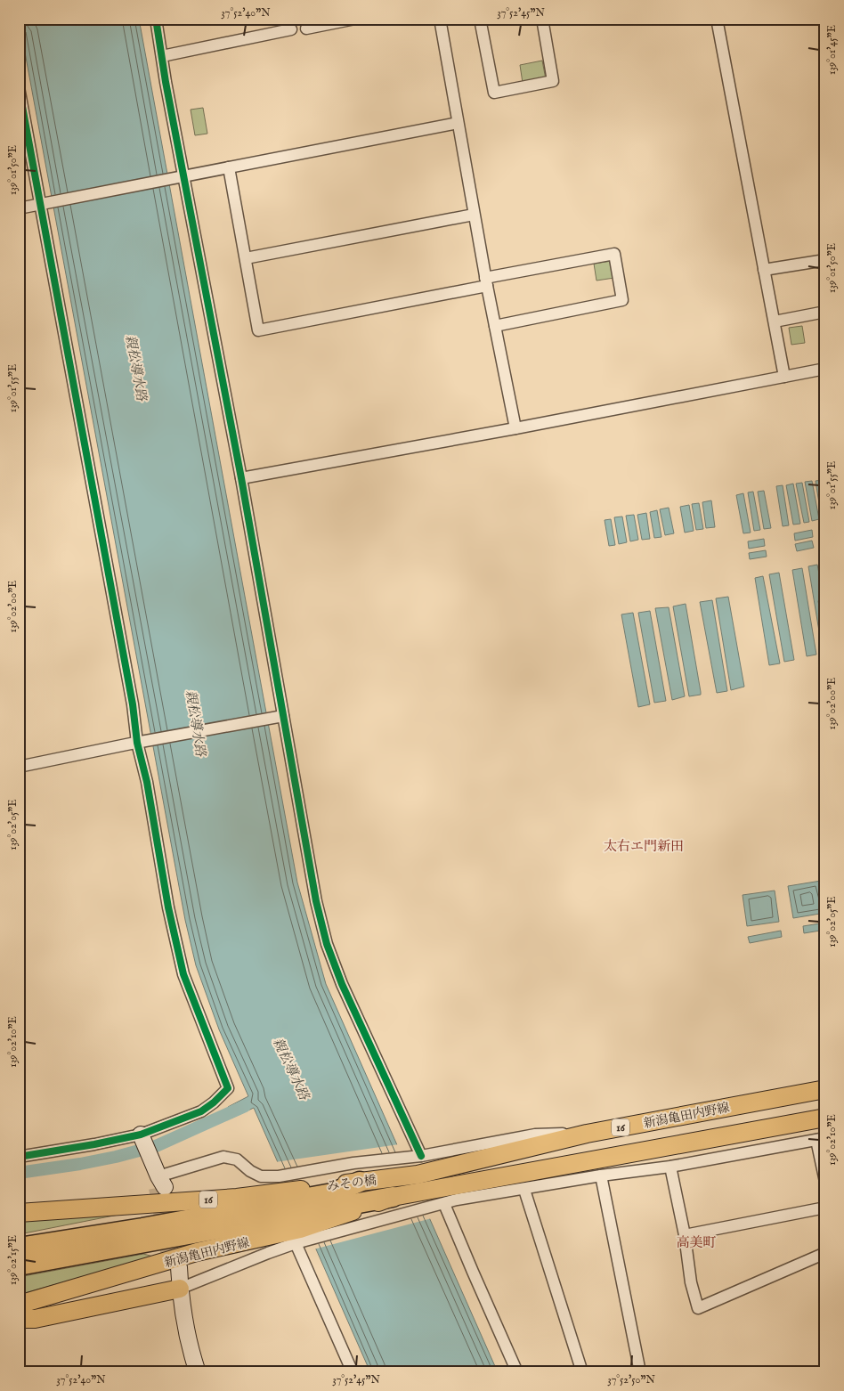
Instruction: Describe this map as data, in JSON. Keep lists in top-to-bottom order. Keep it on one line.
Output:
{"streets":{"main road":["新潟亀田内野線","16","みその橋"]},"crossings":[["新潟亀田内野線","16"],["新潟亀田内野線","みその橋"]],"districts":["太右エ門新田","高美町"],"water":["親松導水路"],"coordinates":["37°52'40\"N","37°52'45\"N","139°01'45\"E","139°01'50\"E","139°01'55\"E","139°02'00\"E","139°02'05\"E","139°02'10\"E","139°02'15\"E","37°52'50\"N"]}
